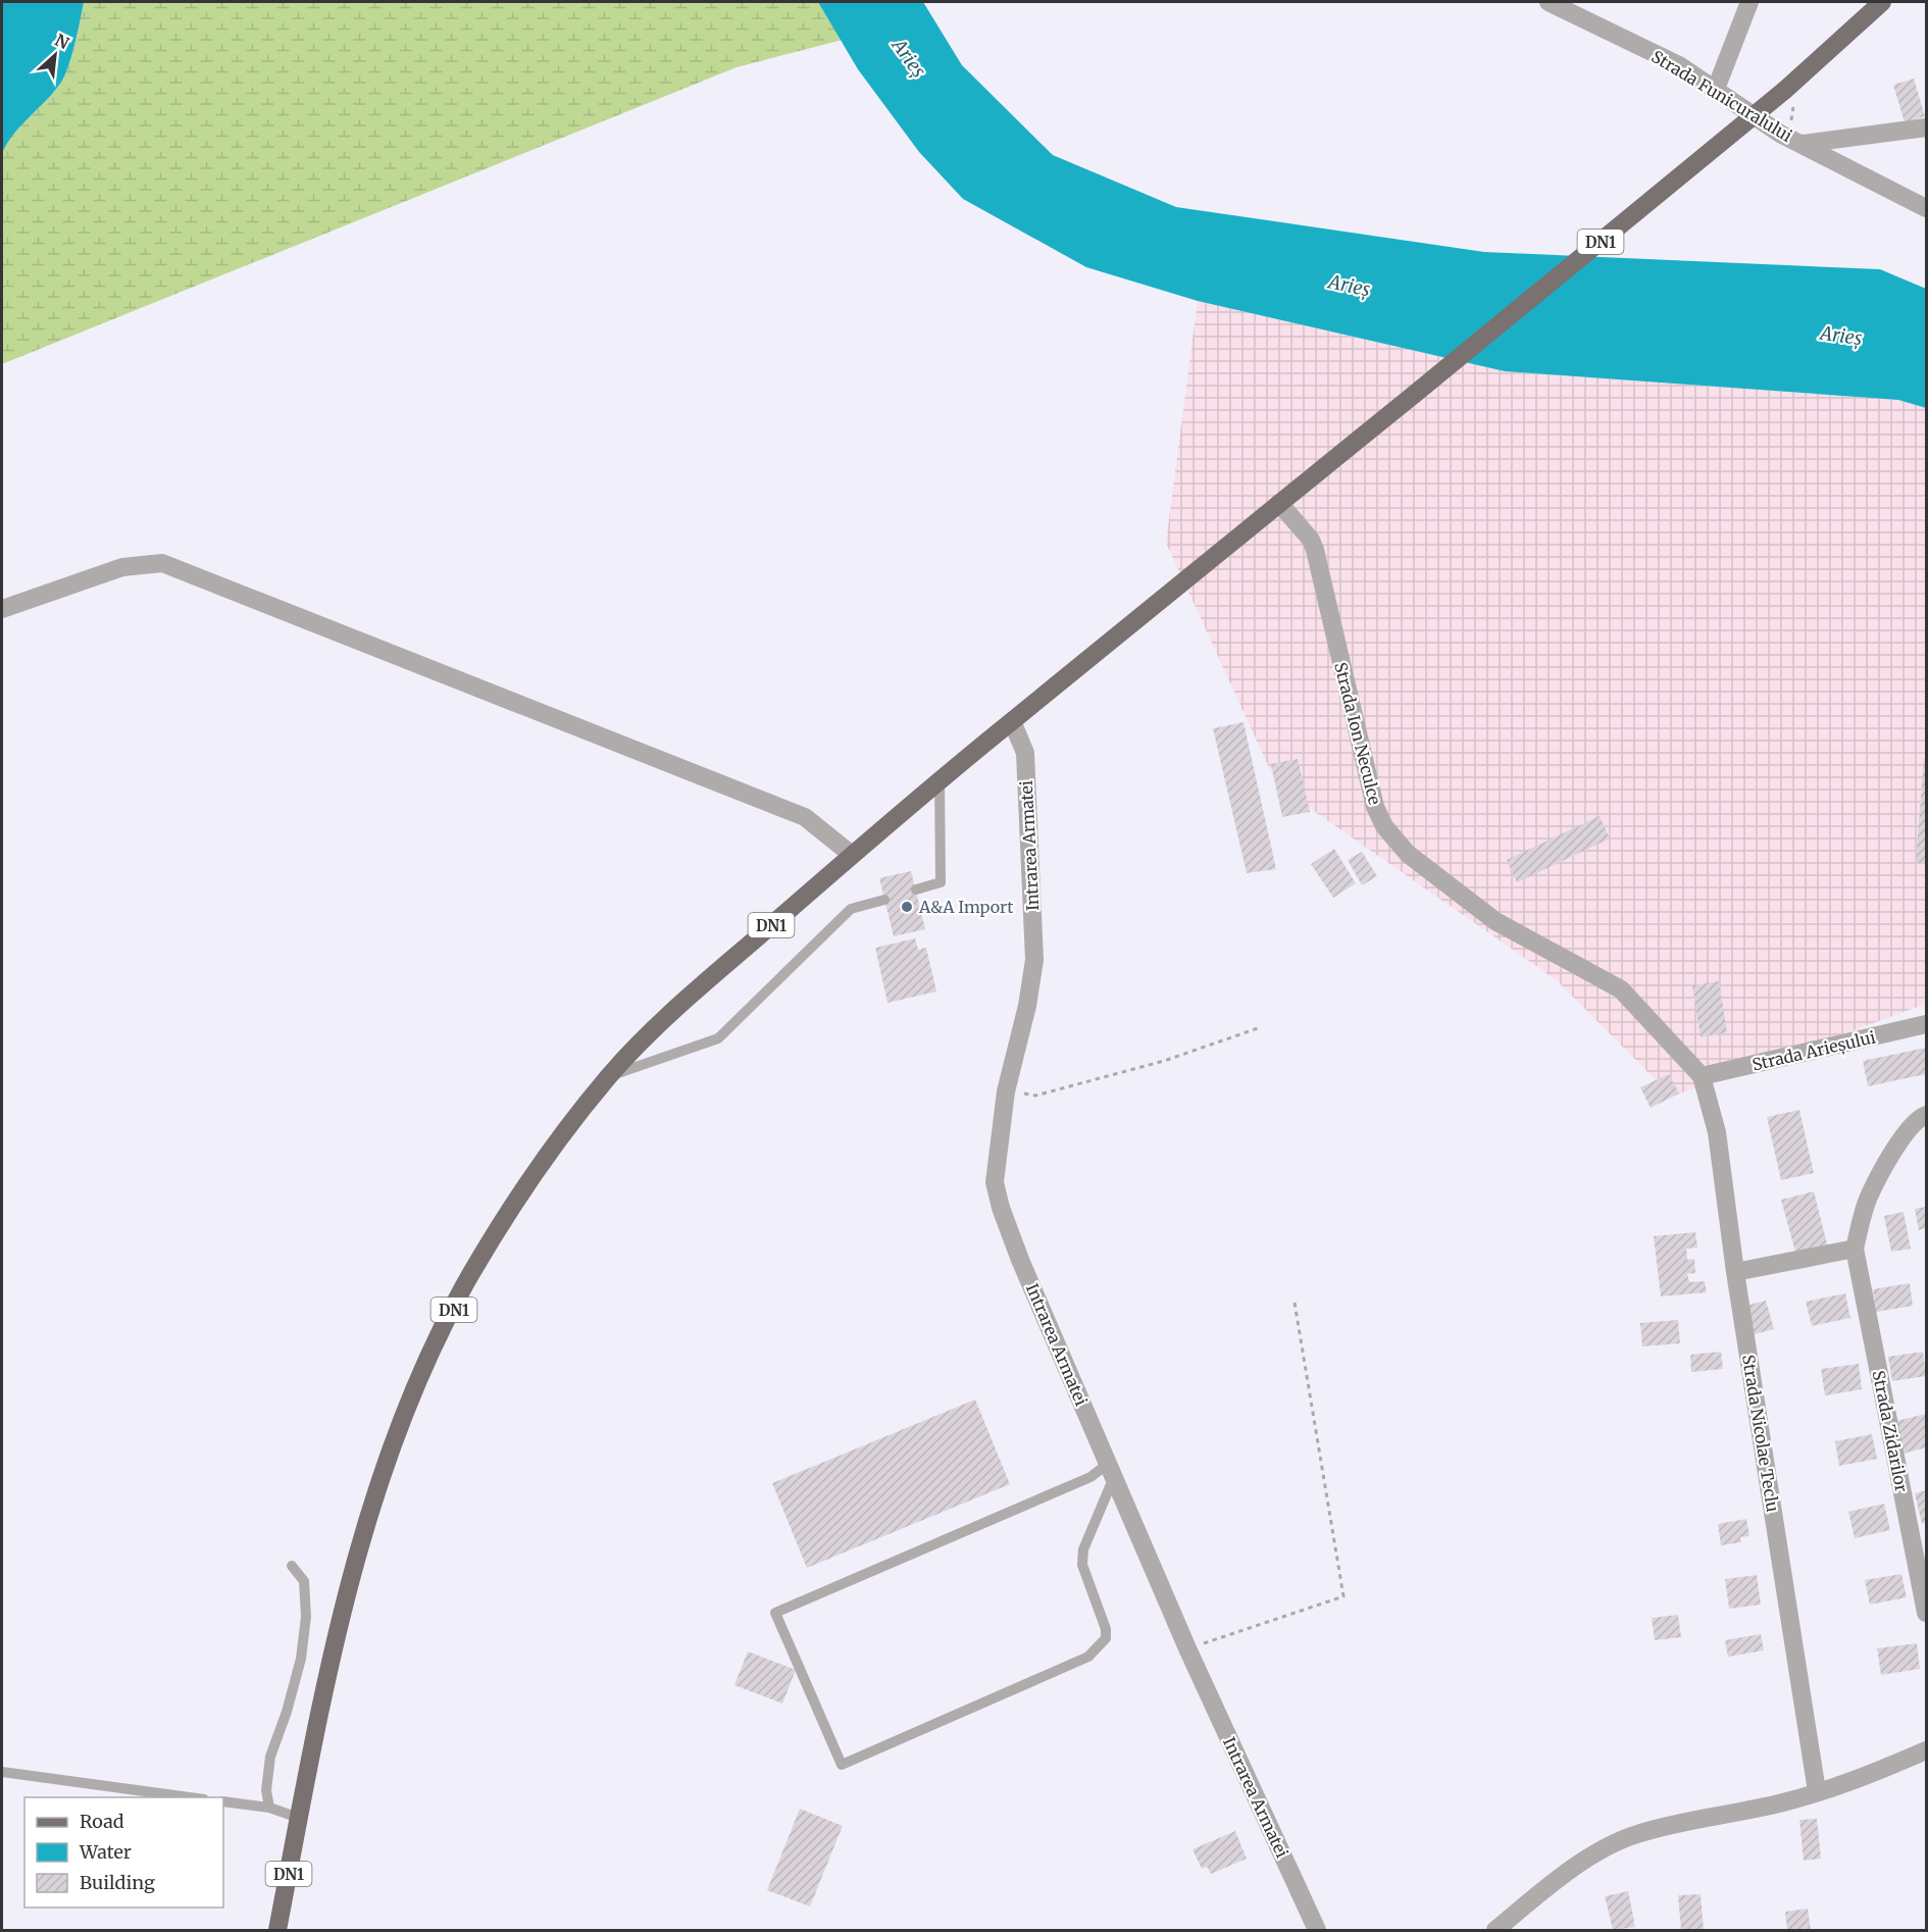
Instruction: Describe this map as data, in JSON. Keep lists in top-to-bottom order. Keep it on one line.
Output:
{"streets":{"main road":["DN1"],"street":["Strada Funicuralului","Strada Ion Neculce","Intrarea Armatei","Strada Arieșului","Strada Zidarilor","Strada Nicolae Teclu"]},"crossings":[["DN1","Strada Ion Neculce"],["DN1","Intrarea Armatei"],["Strada Ion Neculce","Strada Arieșului"],["Strada Ion Neculce","Strada Nicolae Teclu"],["Strada Arieșului","Strada Nicolae Teclu"]],"water":["Arieș"],"places":["A&A Import"],"legend":["Road","Water","Building"],"north":"top right"}
